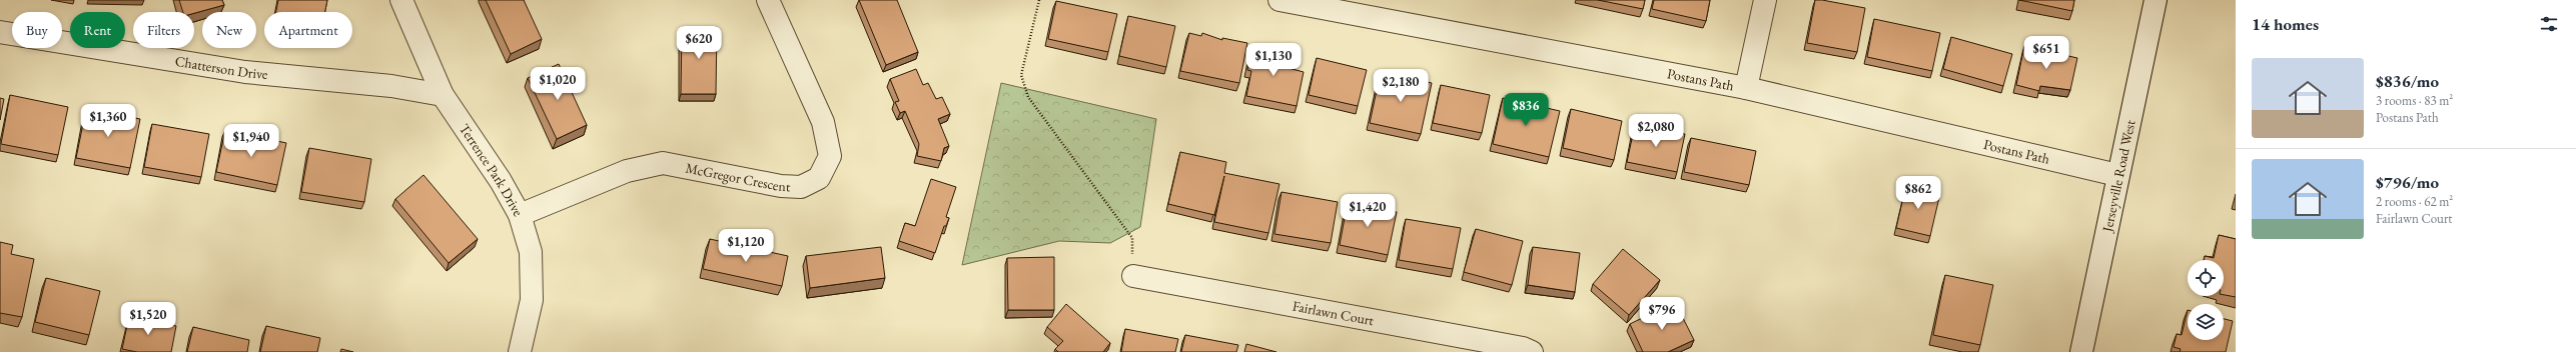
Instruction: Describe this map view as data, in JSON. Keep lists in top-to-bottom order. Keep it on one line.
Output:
{"streets":{"street":["Chatterson Drive","Postans Path","Terrence Park Drive","McGregor Crescent","Jerseyville Road West","Fairlawn Court"]},"crossings":[["Chatterson Drive","Terrence Park Drive"],["Postans Path","Jerseyville Road West"],["Terrence Park Drive","McGregor Crescent"]],"page":{"heading":"14 homes","chip":["Buy","Rent","Filters","New","Apartment"],"price":["$620","$651","$1,130","$1,020","$2,180","$836","$1,360","$2,080","$1,940","$862","$1,420","$1,120","$796","$1,520"],"list":[{"name":"$836/mo","note":"3 rooms · 83 m² · Postans Path"},{"name":"$796/mo","note":"2 rooms · 62 m² · Fairlawn Court"}]}}
